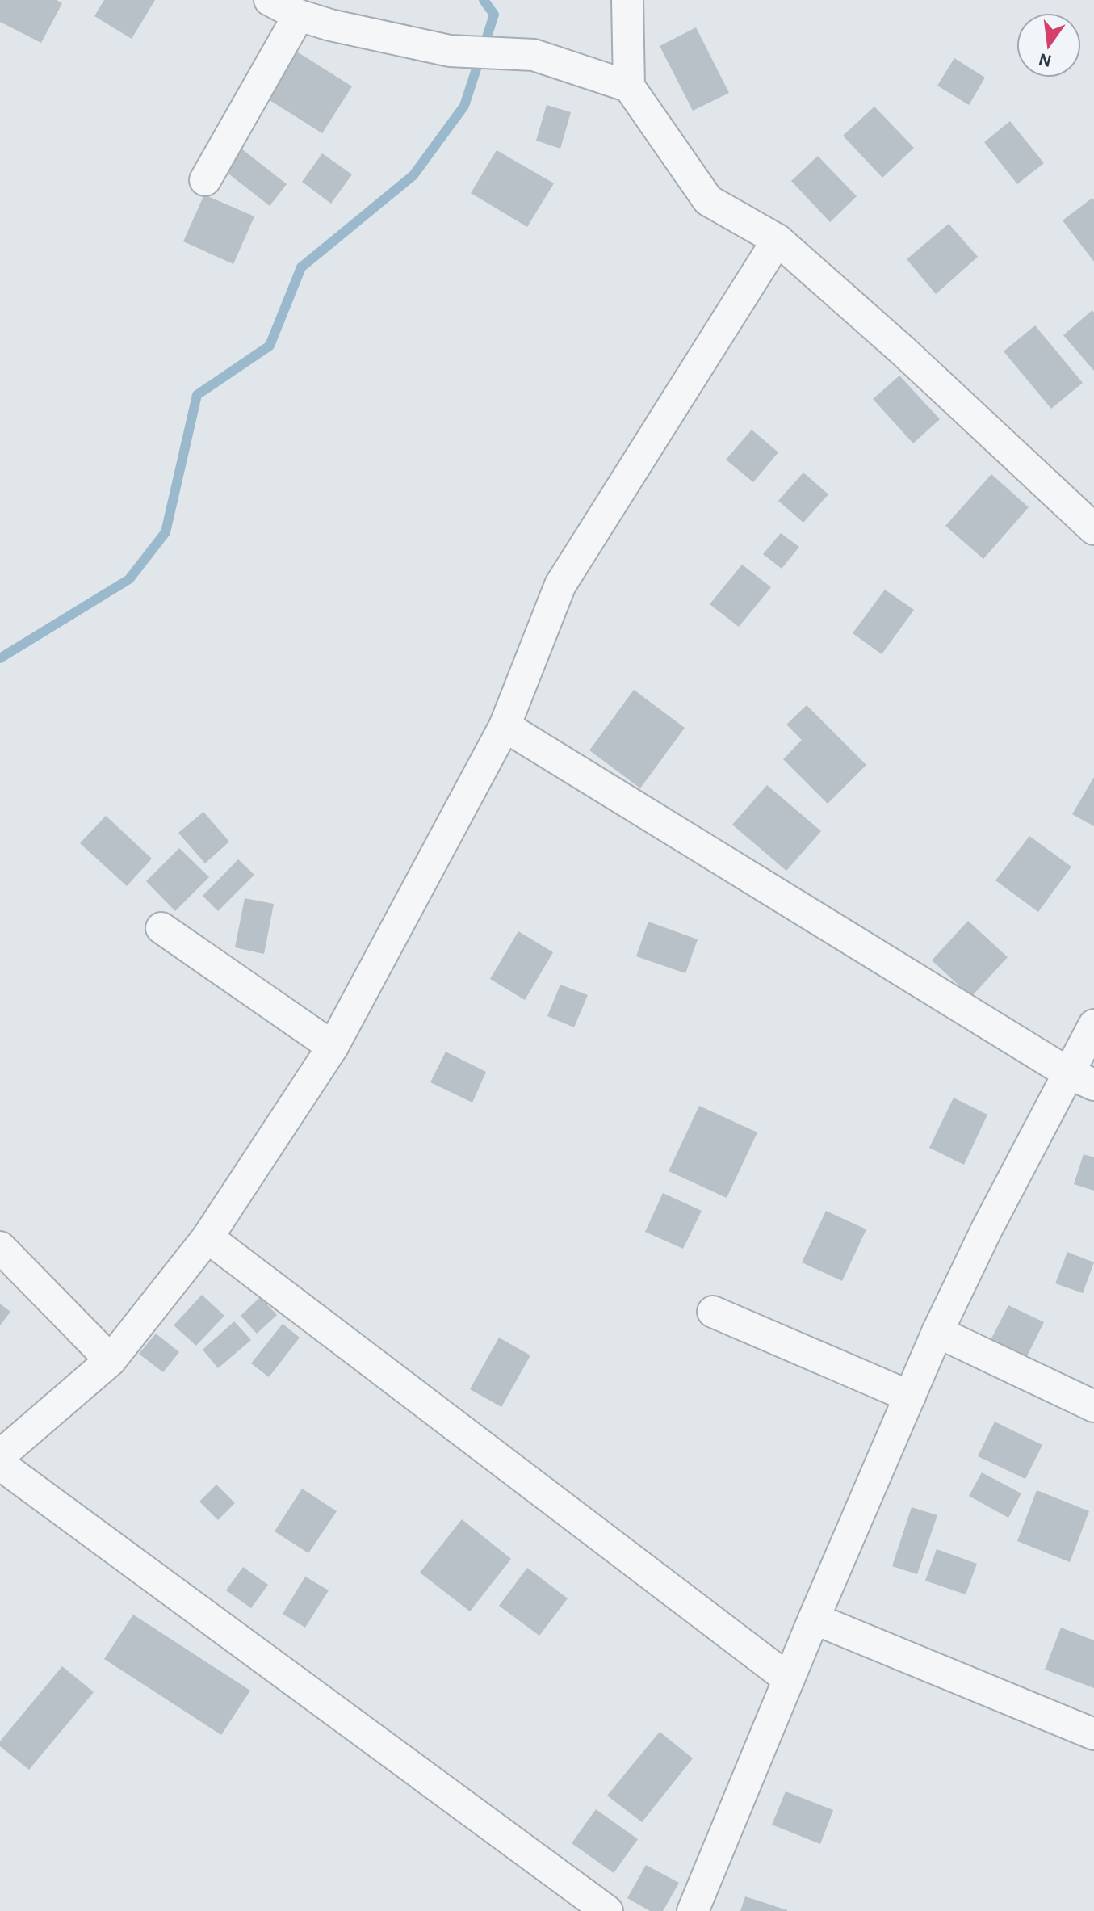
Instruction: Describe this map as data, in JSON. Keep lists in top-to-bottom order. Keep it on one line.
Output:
{"north":"bottom"}
